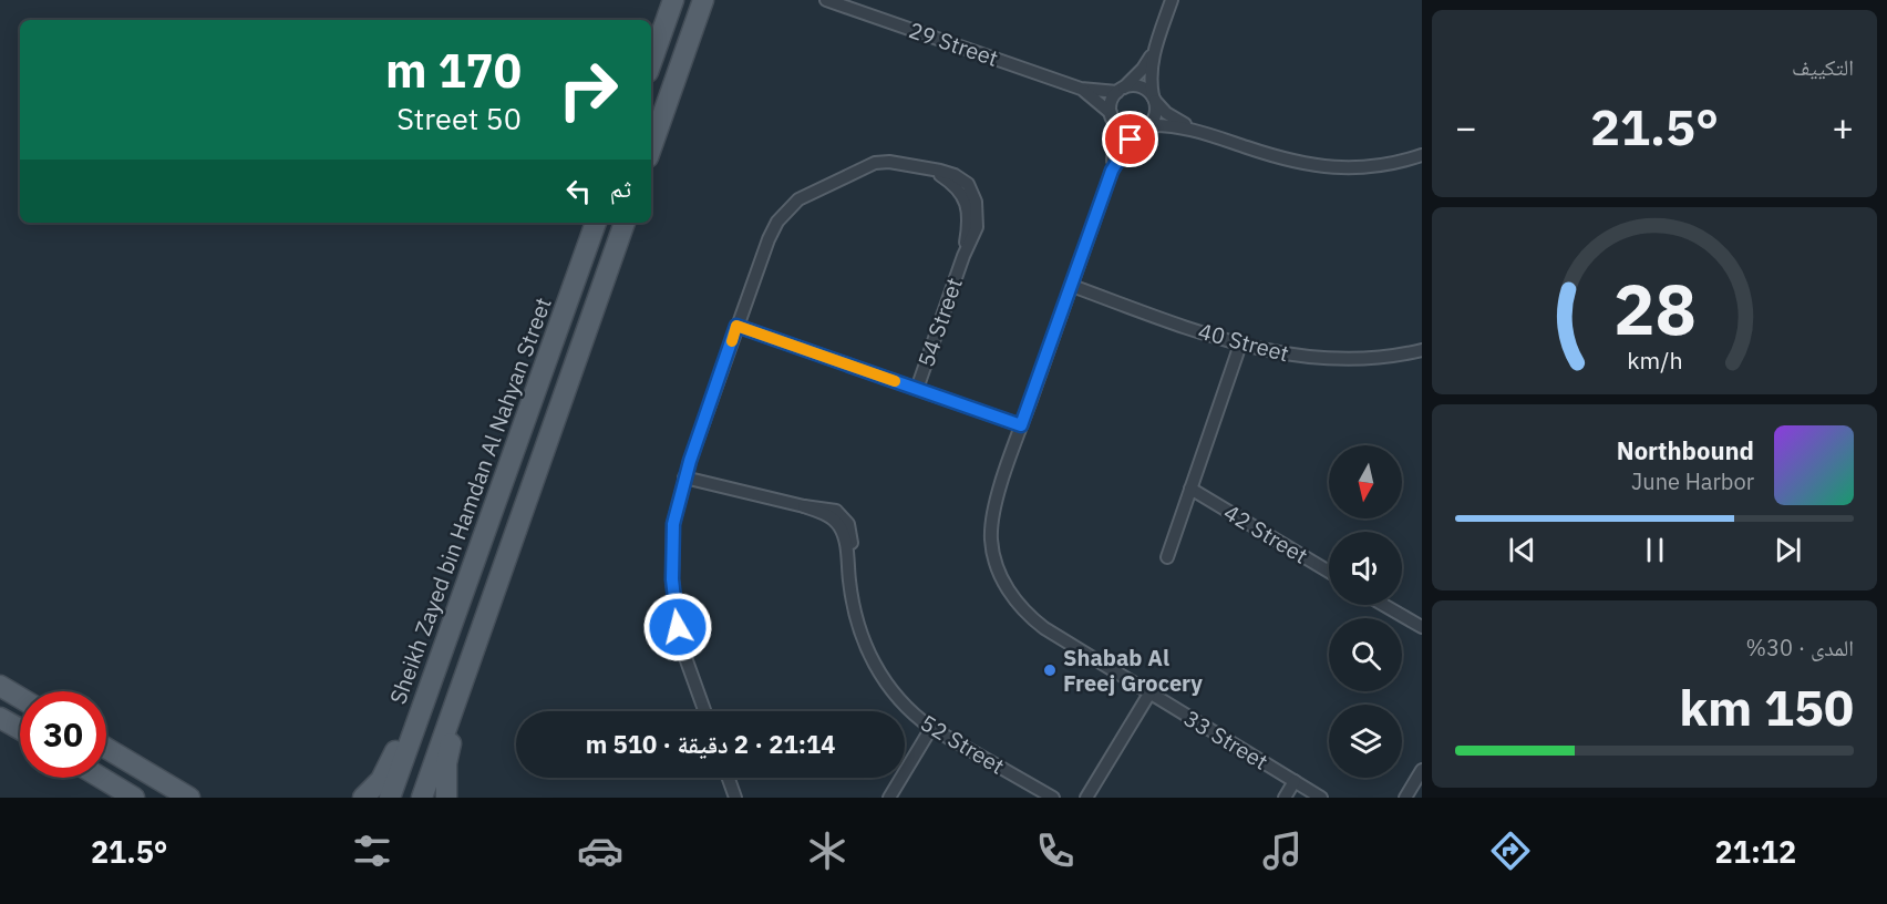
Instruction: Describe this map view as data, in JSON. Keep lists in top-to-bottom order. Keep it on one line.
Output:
{"streets":{"main road":["Sheikh Zayed bin Hamdan Al Nahyan Street"],"street":["29 Street","54 Street","40 Street","42 Street","33 Street","52 Street"]},"crossings":[["29 Street","33 Street"],["54 Street","52 Street"],["40 Street","33 Street"]],"places":["Shabab Al Freej Grocery"],"north":"bottom","page":{"tile":["التكييف",["المدى · 30%","150 km"]],"turn":["170 m","50 Street"],"heat":["−","21.5°","+"],"then":"ثم","song":["Northbound","June Harbor"],"limit":"30","trip":"21:14 · 2 دقيقة · 510 m","tabs":["21:12","21.5°"],"gauge":["28","km/h"]}}
